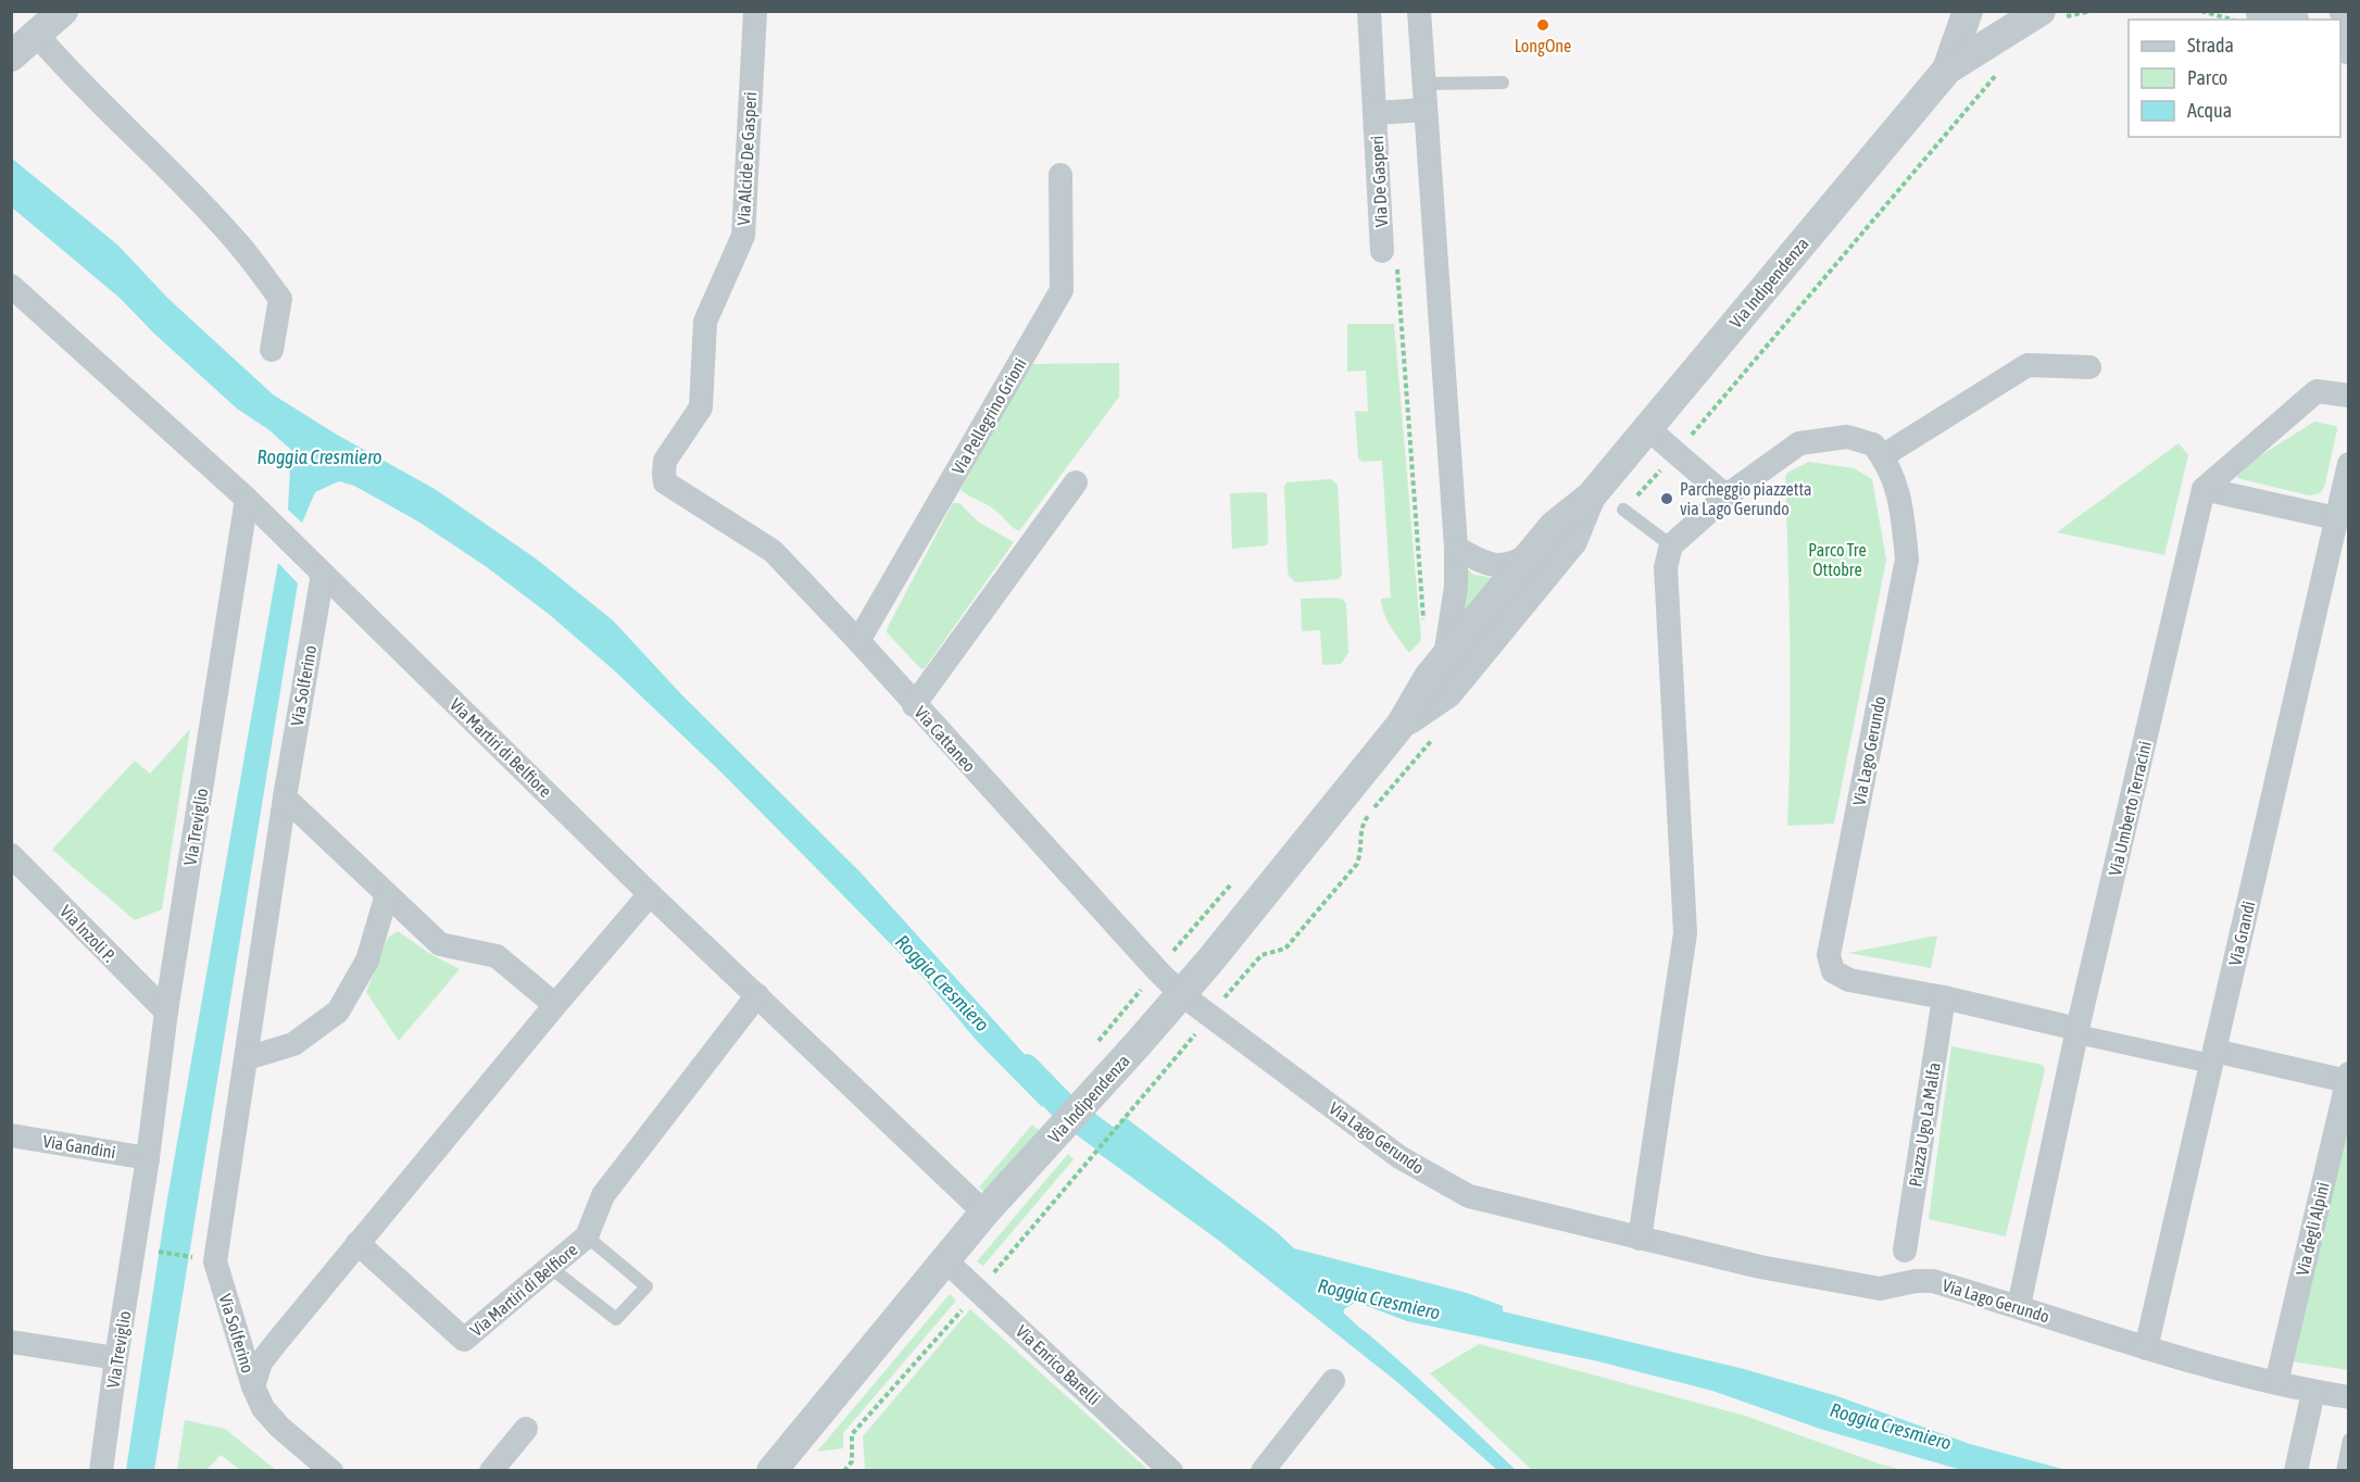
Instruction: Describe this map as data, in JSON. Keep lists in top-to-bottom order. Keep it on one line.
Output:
{"streets":{"street":["Via Alcide De Gasperi","Via De Gasperi","Via Indipendenza","Via Pellegrino Grioni","Via Solferino","Via Cattaneo","Via Martiri di Belfiore","Via Lago Gerundo","Via Umberto Terracini","Via Treviglio","Via Inzoli P.","Via Grandi","Piazza Ugo La Malfa","Via Gandini","Via degli Alpini","Via Enrico Barelli"]},"crossings":[["Via Alcide De Gasperi","Via Cattaneo"],["Via Indipendenza","Via Cattaneo"],["Via Indipendenza","Via Martiri di Belfiore"],["Via Indipendenza","Via Enrico Barelli"],["Via Pellegrino Grioni","Via Cattaneo"],["Via Solferino","Via Martiri di Belfiore"],["Via Cattaneo","Via Lago Gerundo"],["Via Martiri di Belfiore","Via Treviglio"],["Via Lago Gerundo","Via Umberto Terracini"],["Via Lago Gerundo","Via Grandi"],["Via Lago Gerundo","Piazza Ugo La Malfa"],["Via Lago Gerundo","Via degli Alpini"],["Via Treviglio","Via Inzoli P."],["Via Treviglio","Via Gandini"]],"water":["Roggia Cresmiero"],"parks":["Parco Tre Ottobre"],"places":["LongOne","Parcheggio piazzetta via Lago Gerundo"],"legend":["Strada","Parco","Acqua"]}
